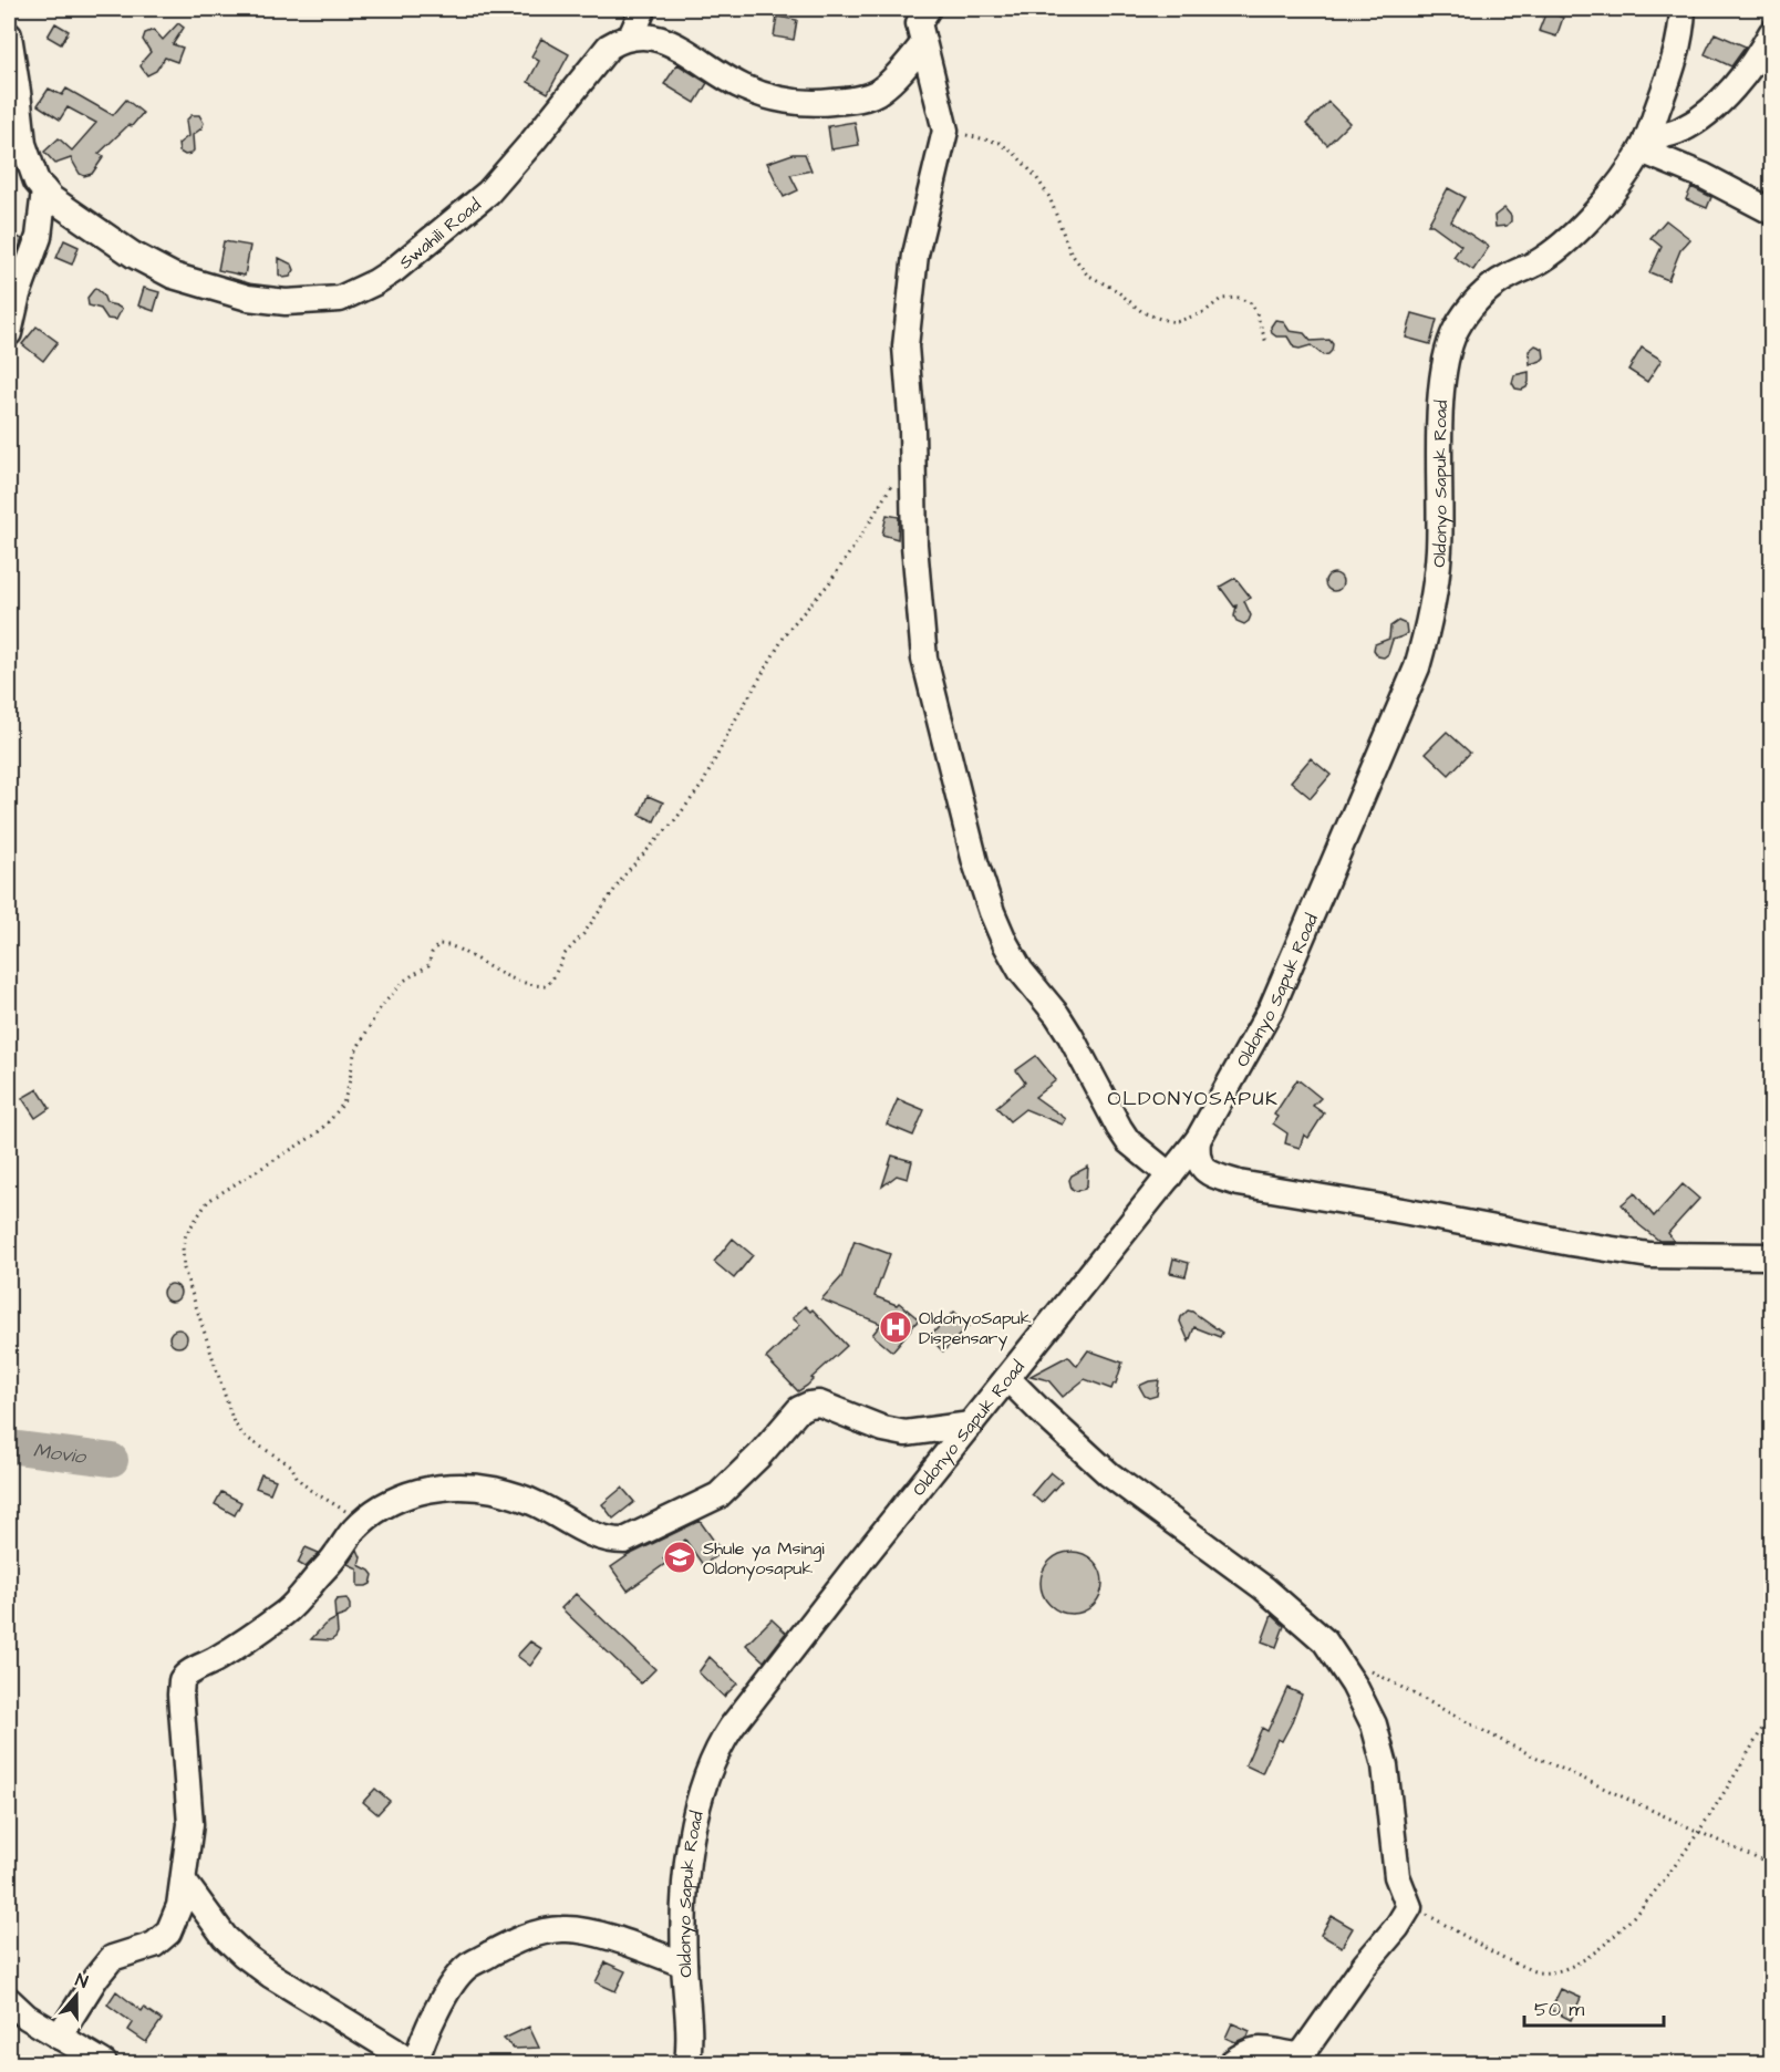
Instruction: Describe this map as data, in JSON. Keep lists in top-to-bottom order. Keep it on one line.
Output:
{"streets":{"street":["Swahili Road","Oldonyo Sapuk Road"]},"districts":["OLDONYOSAPUK"],"water":["Movio"],"places":{"hospital":["OldonyoSapuk Dispensary"],"school or university":["Shule ya Msingi Oldonyosapuk"]},"scale_bar":"50 m","north":"top"}
